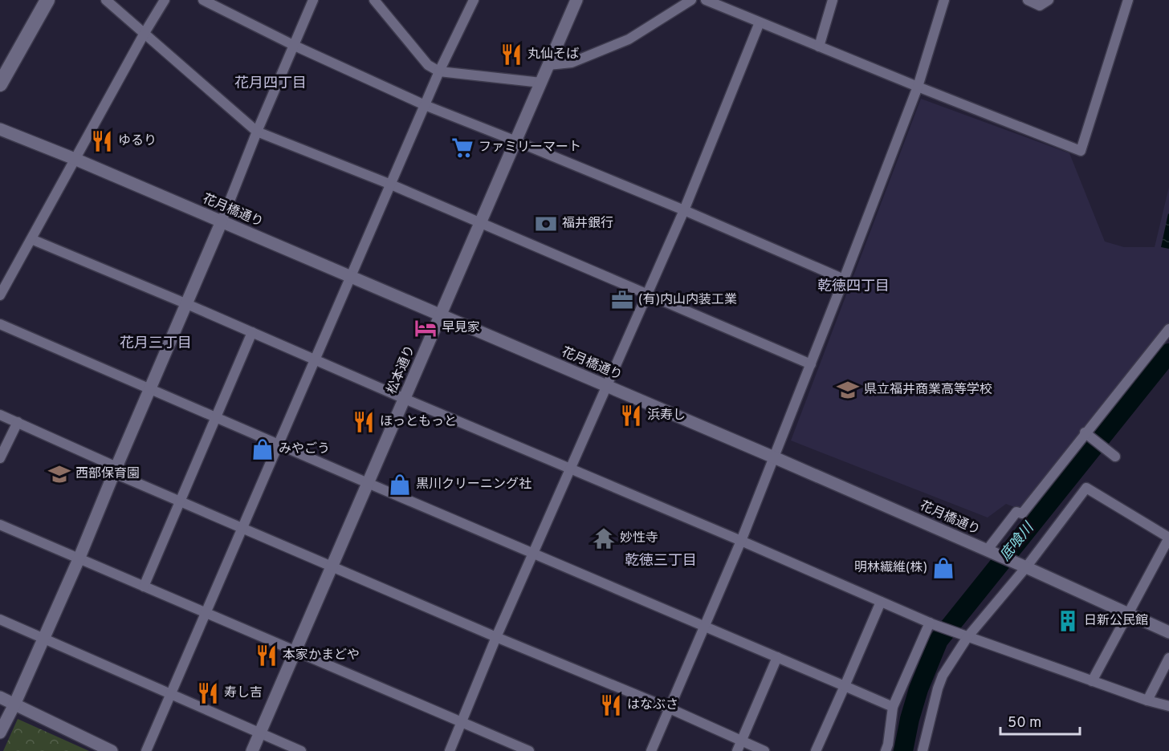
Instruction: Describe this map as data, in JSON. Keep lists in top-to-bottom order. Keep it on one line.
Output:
{"streets":{"street":["花月橋通り","松本通り"]},"crossings":[["花月橋通り","松本通り"]],"districts":["花月四丁目","乾徳四丁目","花月三丁目","乾徳三丁目"],"water":["底喰川"],"places":{"restaurant":["丸仙そば","ゆるり","浜寿し","ほっともっと","本家かまどや","寿し吉","はなぶさ"],"supermarket":["ファミリーマート"],"bank":["福井銀行"],"office":["(有)内山内装工業"],"hotel":["早見家"],"school or university":["県立福井商業高等学校","西部保育園"],"shop":["みやごう","黒川クリーニング社","明林繊維(株)"],"temple":["妙性寺"],"building":["日新公民館"]},"scale_bar":"50 m"}
